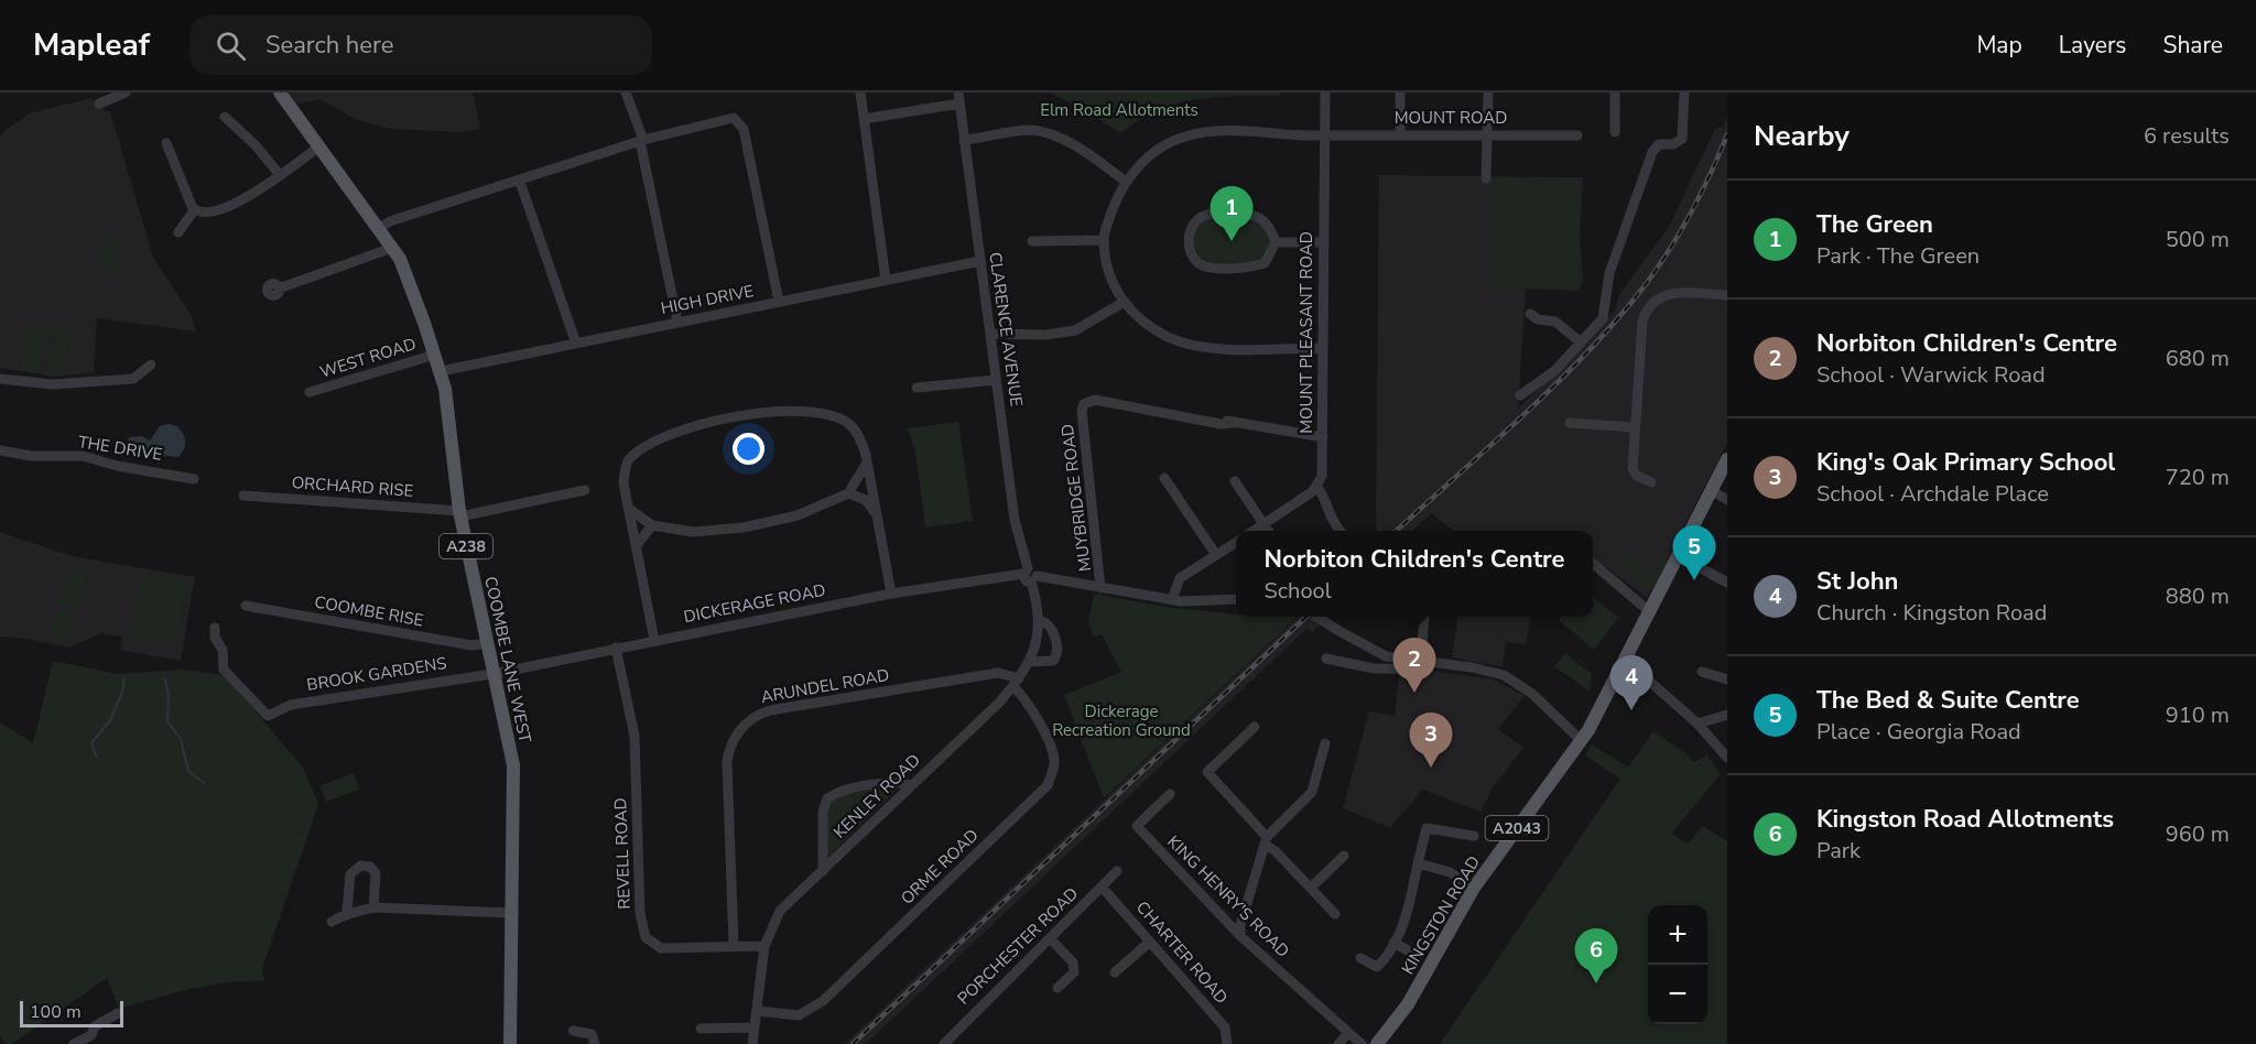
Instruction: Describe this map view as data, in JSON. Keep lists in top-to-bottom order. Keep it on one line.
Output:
{"streets":{"main road":["A238","COOMBE LANE WEST","A2043","KINGSTON ROAD"],"street":["MOUNT ROAD","HIGH DRIVE","CLARENCE AVENUE","MOUNT PLEASANT ROAD","WEST ROAD","THE DRIVE","ORCHARD RISE","MUYBRIDGE ROAD","DICKERAGE ROAD","COOMBE RISE","BROOK GARDENS","ARUNDEL ROAD","KENLEY ROAD","REVELL ROAD","ORME ROAD","KING HENRY'S ROAD","PORCHESTER ROAD","CHARTER ROAD"]},"crossings":[["MOUNT ROAD","MOUNT PLEASANT ROAD"],["HIGH DRIVE","CLARENCE AVENUE"],["HIGH DRIVE","COOMBE LANE WEST"],["CLARENCE AVENUE","DICKERAGE ROAD"],["MOUNT PLEASANT ROAD","MUYBRIDGE ROAD"],["WEST ROAD","COOMBE LANE WEST"],["ORCHARD RISE","COOMBE LANE WEST"],["DICKERAGE ROAD","COOMBE LANE WEST"],["DICKERAGE ROAD","BROOK GARDENS"],["DICKERAGE ROAD","REVELL ROAD"],["COOMBE RISE","COOMBE LANE WEST"],["COOMBE LANE WEST","BROOK GARDENS"],["ARUNDEL ROAD","KENLEY ROAD"],["ARUNDEL ROAD","REVELL ROAD"],["ARUNDEL ROAD","ORME ROAD"],["KENLEY ROAD","REVELL ROAD"],["KENLEY ROAD","ORME ROAD"],["PORCHESTER ROAD","CHARTER ROAD"]],"parks":["Elm Road Allotments","Dickerage Recreation Ground"],"scale_bar":"100 m","page":{"header":"Mapleaf","search":"Search here","nav":["Map","Layers","Share"],"heading":["Nearby","6 results"],"list":[{"mark":"1","name":"The Green","note":"Park · The Green","value":"500 m"},{"mark":"2","name":"Norbiton Children's Centre","note":"School · Warwick Road","value":"680 m"},{"mark":"3","name":"King's Oak Primary School","note":"School · Archdale Place","value":"720 m"},{"mark":"4","name":"St John","note":"Church · Kingston Road","value":"880 m"},{"mark":"5","name":"The Bed & Suite Centre","note":"Place · Georgia Road","value":"910 m"},{"mark":"6","name":"Kingston Road Allotments","note":"Park","value":"960 m"}],"pins":["1","5","2","4","3","6"],"popup":["Norbiton Children's Centre","School"],"map_buttons":["+","−"],"scale":"100 m"}}
